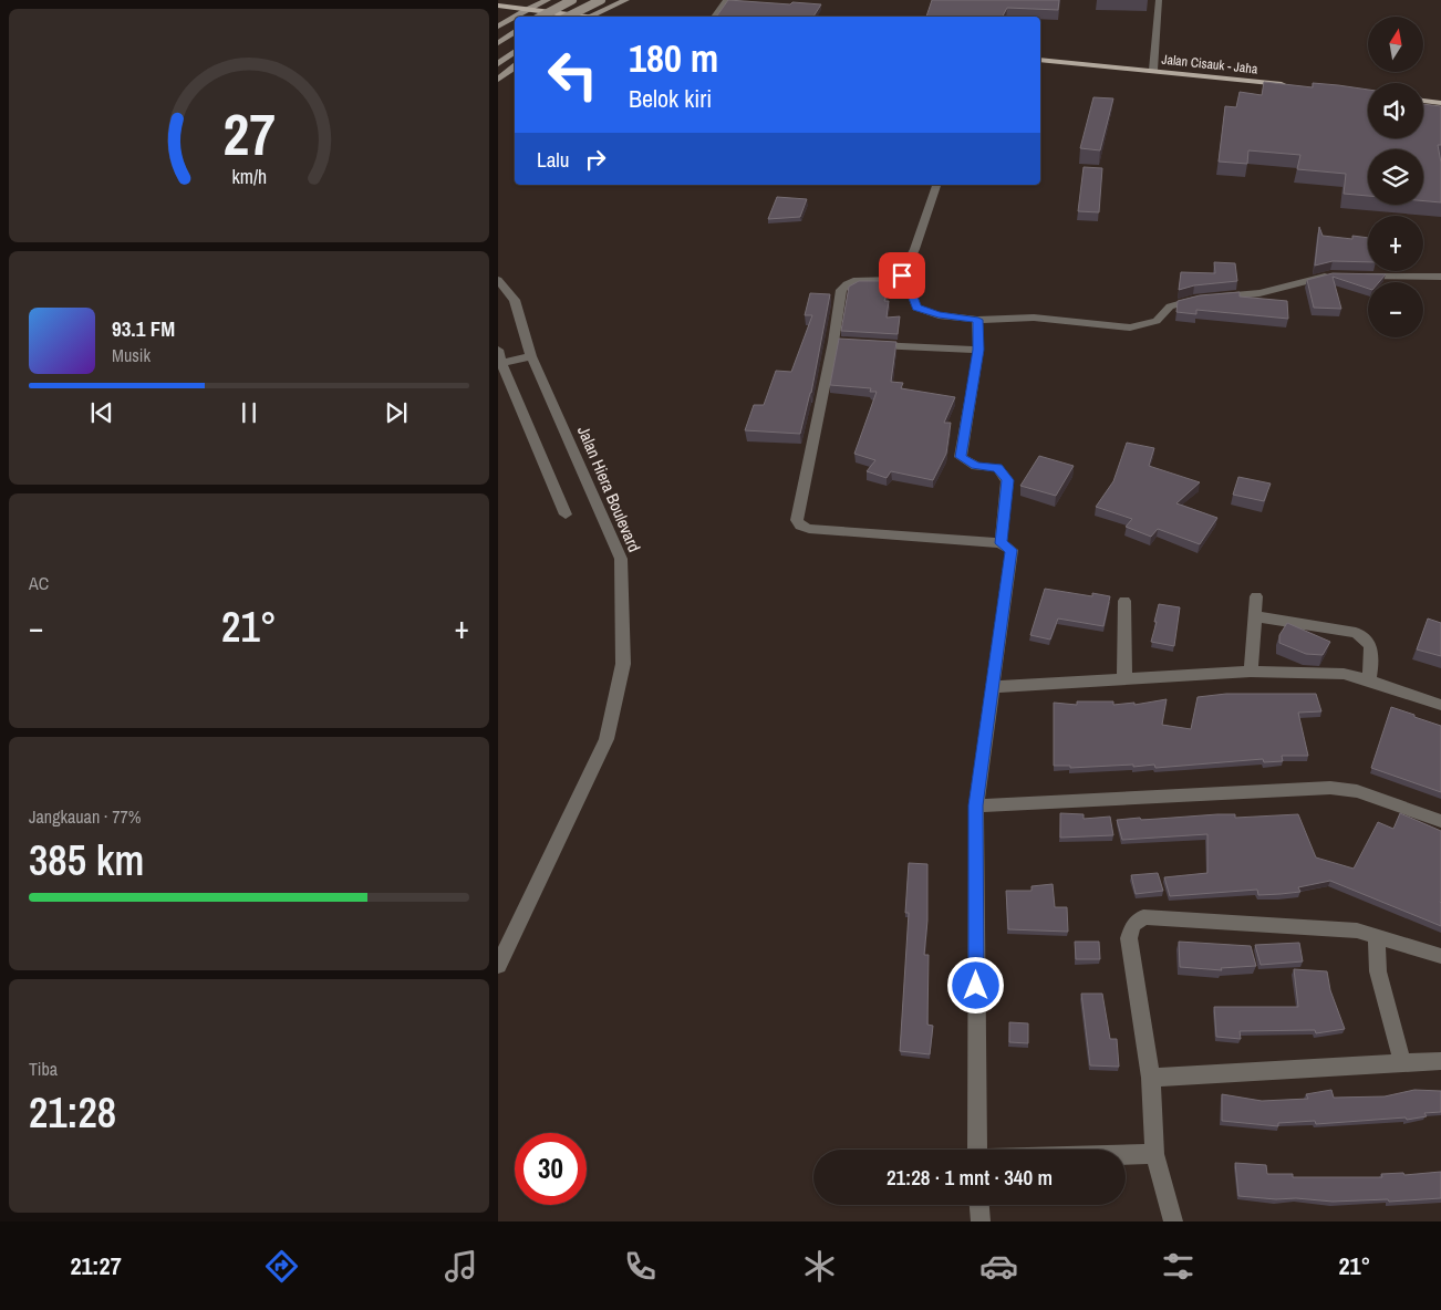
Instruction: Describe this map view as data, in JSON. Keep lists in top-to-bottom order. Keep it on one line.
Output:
{"streets":{"main road":["Jalan Cisauk - Jaha"],"street":["Jalan Hiera Boulevard"]},"north":"top","page":{"map_buttons":["+","−"],"turn":["180 m","Belok kiri"],"then":"Lalu","song":["93.1 FM","Musik"],"tile":["AC",["Jangkauan · 77%","385 km"],["Tiba","21:28"]],"heat":["−","21°","+"],"limit":"30","trip":"21:28 · 1 mnt · 340 m","tabs":["21:27","21°"],"gauge":["27","km/h"]}}
